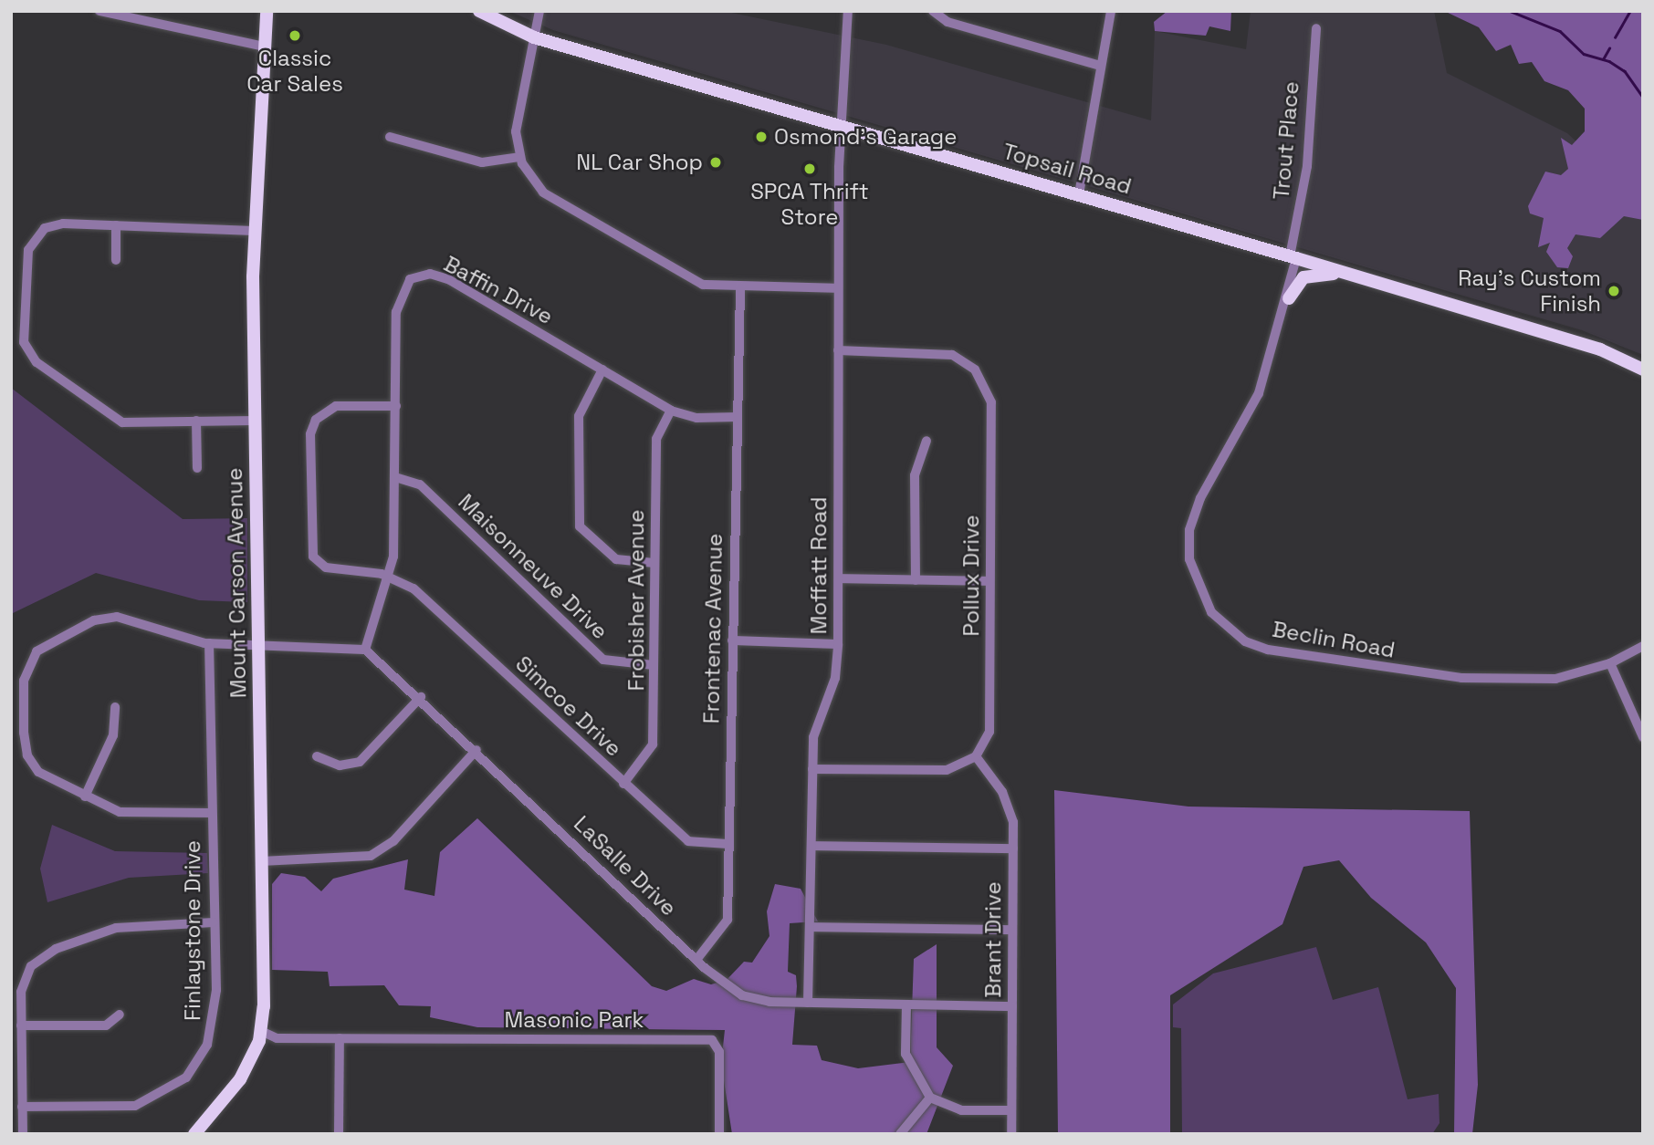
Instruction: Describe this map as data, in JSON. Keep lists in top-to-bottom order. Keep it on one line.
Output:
{"streets":{"main road":["Topsail Road","Mount Carson Avenue"],"street":["Trout Place","Baffin Drive","Moffatt Road","Maisonneuve Drive","Pollux Drive","Frobisher Avenue","Frontenac Avenue","Beclin Road","Simcoe Drive","LaSalle Drive","Finlaystone Drive","Brant Drive","Masonic Park"]},"crossings":[["Trout Place","Topsail Road"],["Trout Place","Beclin Road"],["Topsail Road","Moffatt Road"],["Topsail Road","Beclin Road"],["Baffin Drive","Maisonneuve Drive"],["Baffin Drive","Frobisher Avenue"],["Baffin Drive","Frontenac Avenue"],["Baffin Drive","Simcoe Drive"],["Baffin Drive","LaSalle Drive"],["Moffatt Road","Pollux Drive"],["Moffatt Road","LaSalle Drive"],["Maisonneuve Drive","Frobisher Avenue"],["Pollux Drive","Brant Drive"],["Mount Carson Avenue","Masonic Park"],["Frobisher Avenue","Simcoe Drive"],["Frontenac Avenue","Simcoe Drive"],["Frontenac Avenue","LaSalle Drive"],["LaSalle Drive","Brant Drive"]],"places":["Classic Car Sales","Osmond's Garage","NL Car Shop","SPCA Thrift Store","Ray's Custom Finish"]}
